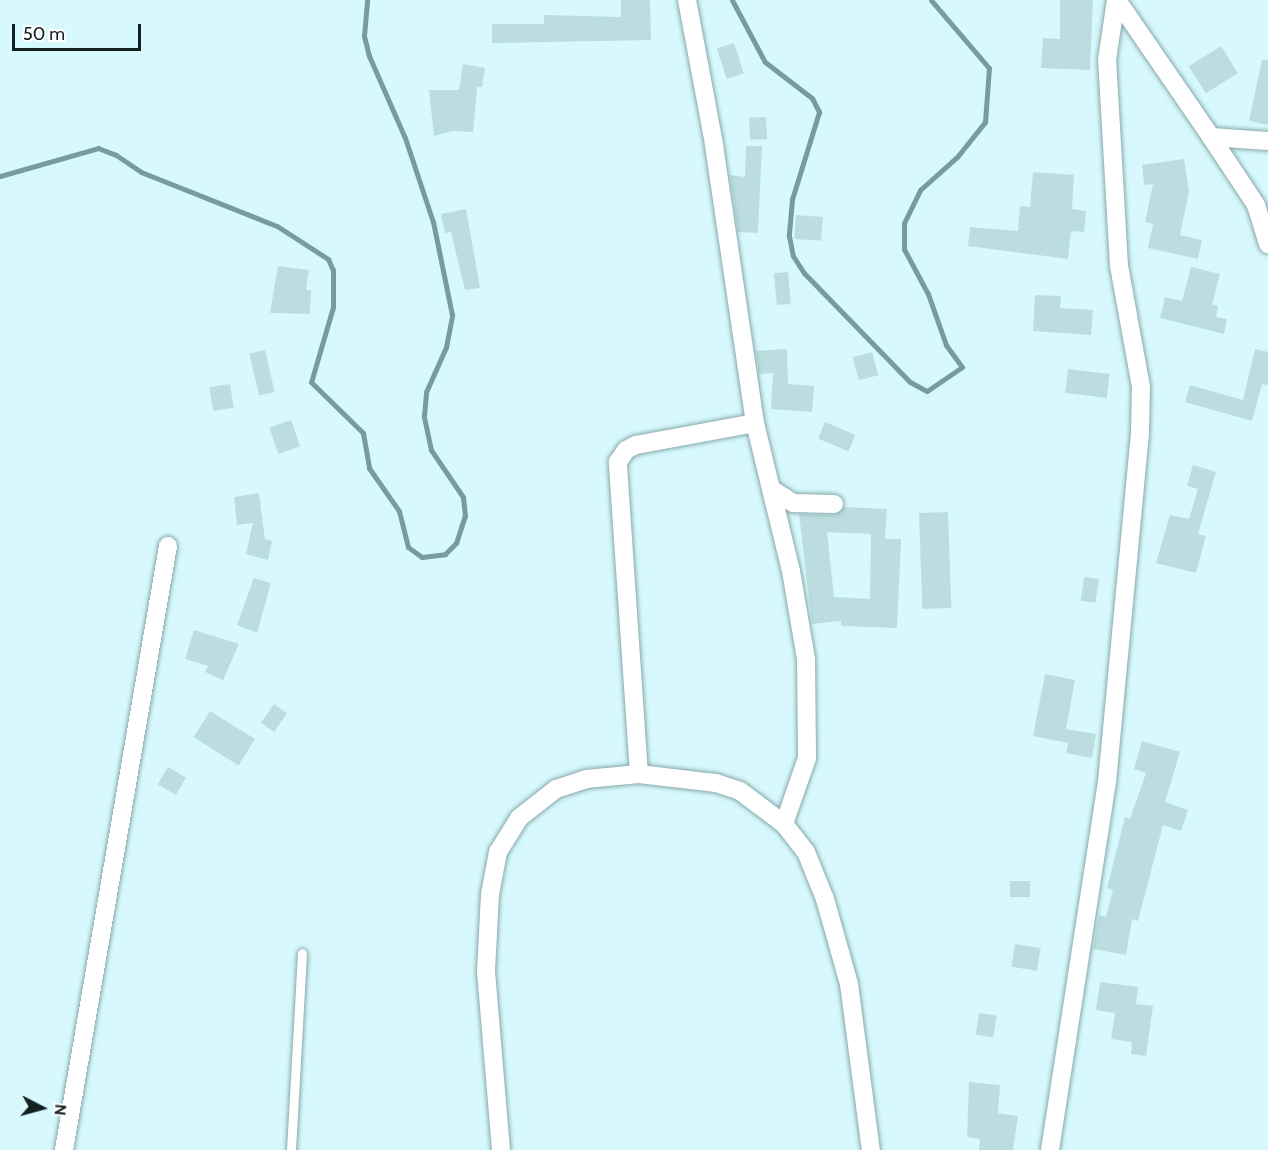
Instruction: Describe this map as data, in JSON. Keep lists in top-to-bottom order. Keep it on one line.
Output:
{"scale_bar":"50 m","north":"right"}
